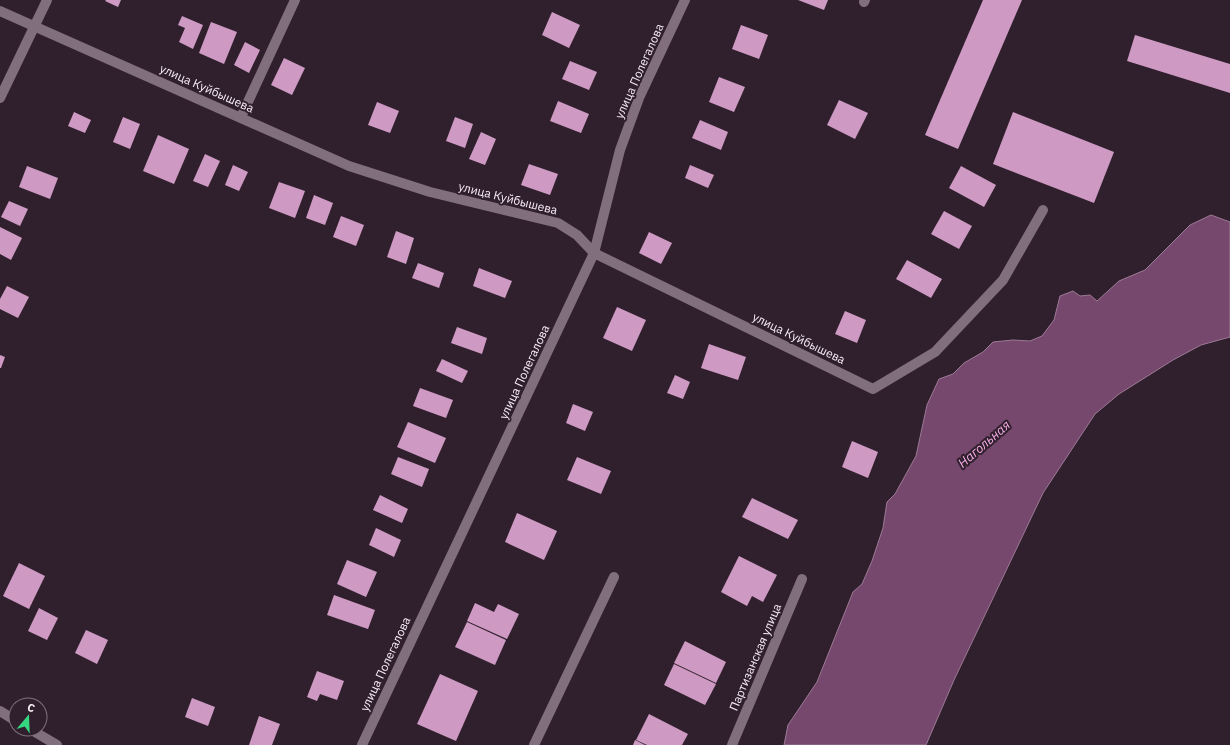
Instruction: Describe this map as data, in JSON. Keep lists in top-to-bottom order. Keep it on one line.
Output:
{"streets":{"street":["улица Полегалова","улица Куйбышева","Партизанская улица"]},"crossings":[["улица Полегалова","улица Куйбышева"]],"water":["Нагольная"],"north":"top"}
